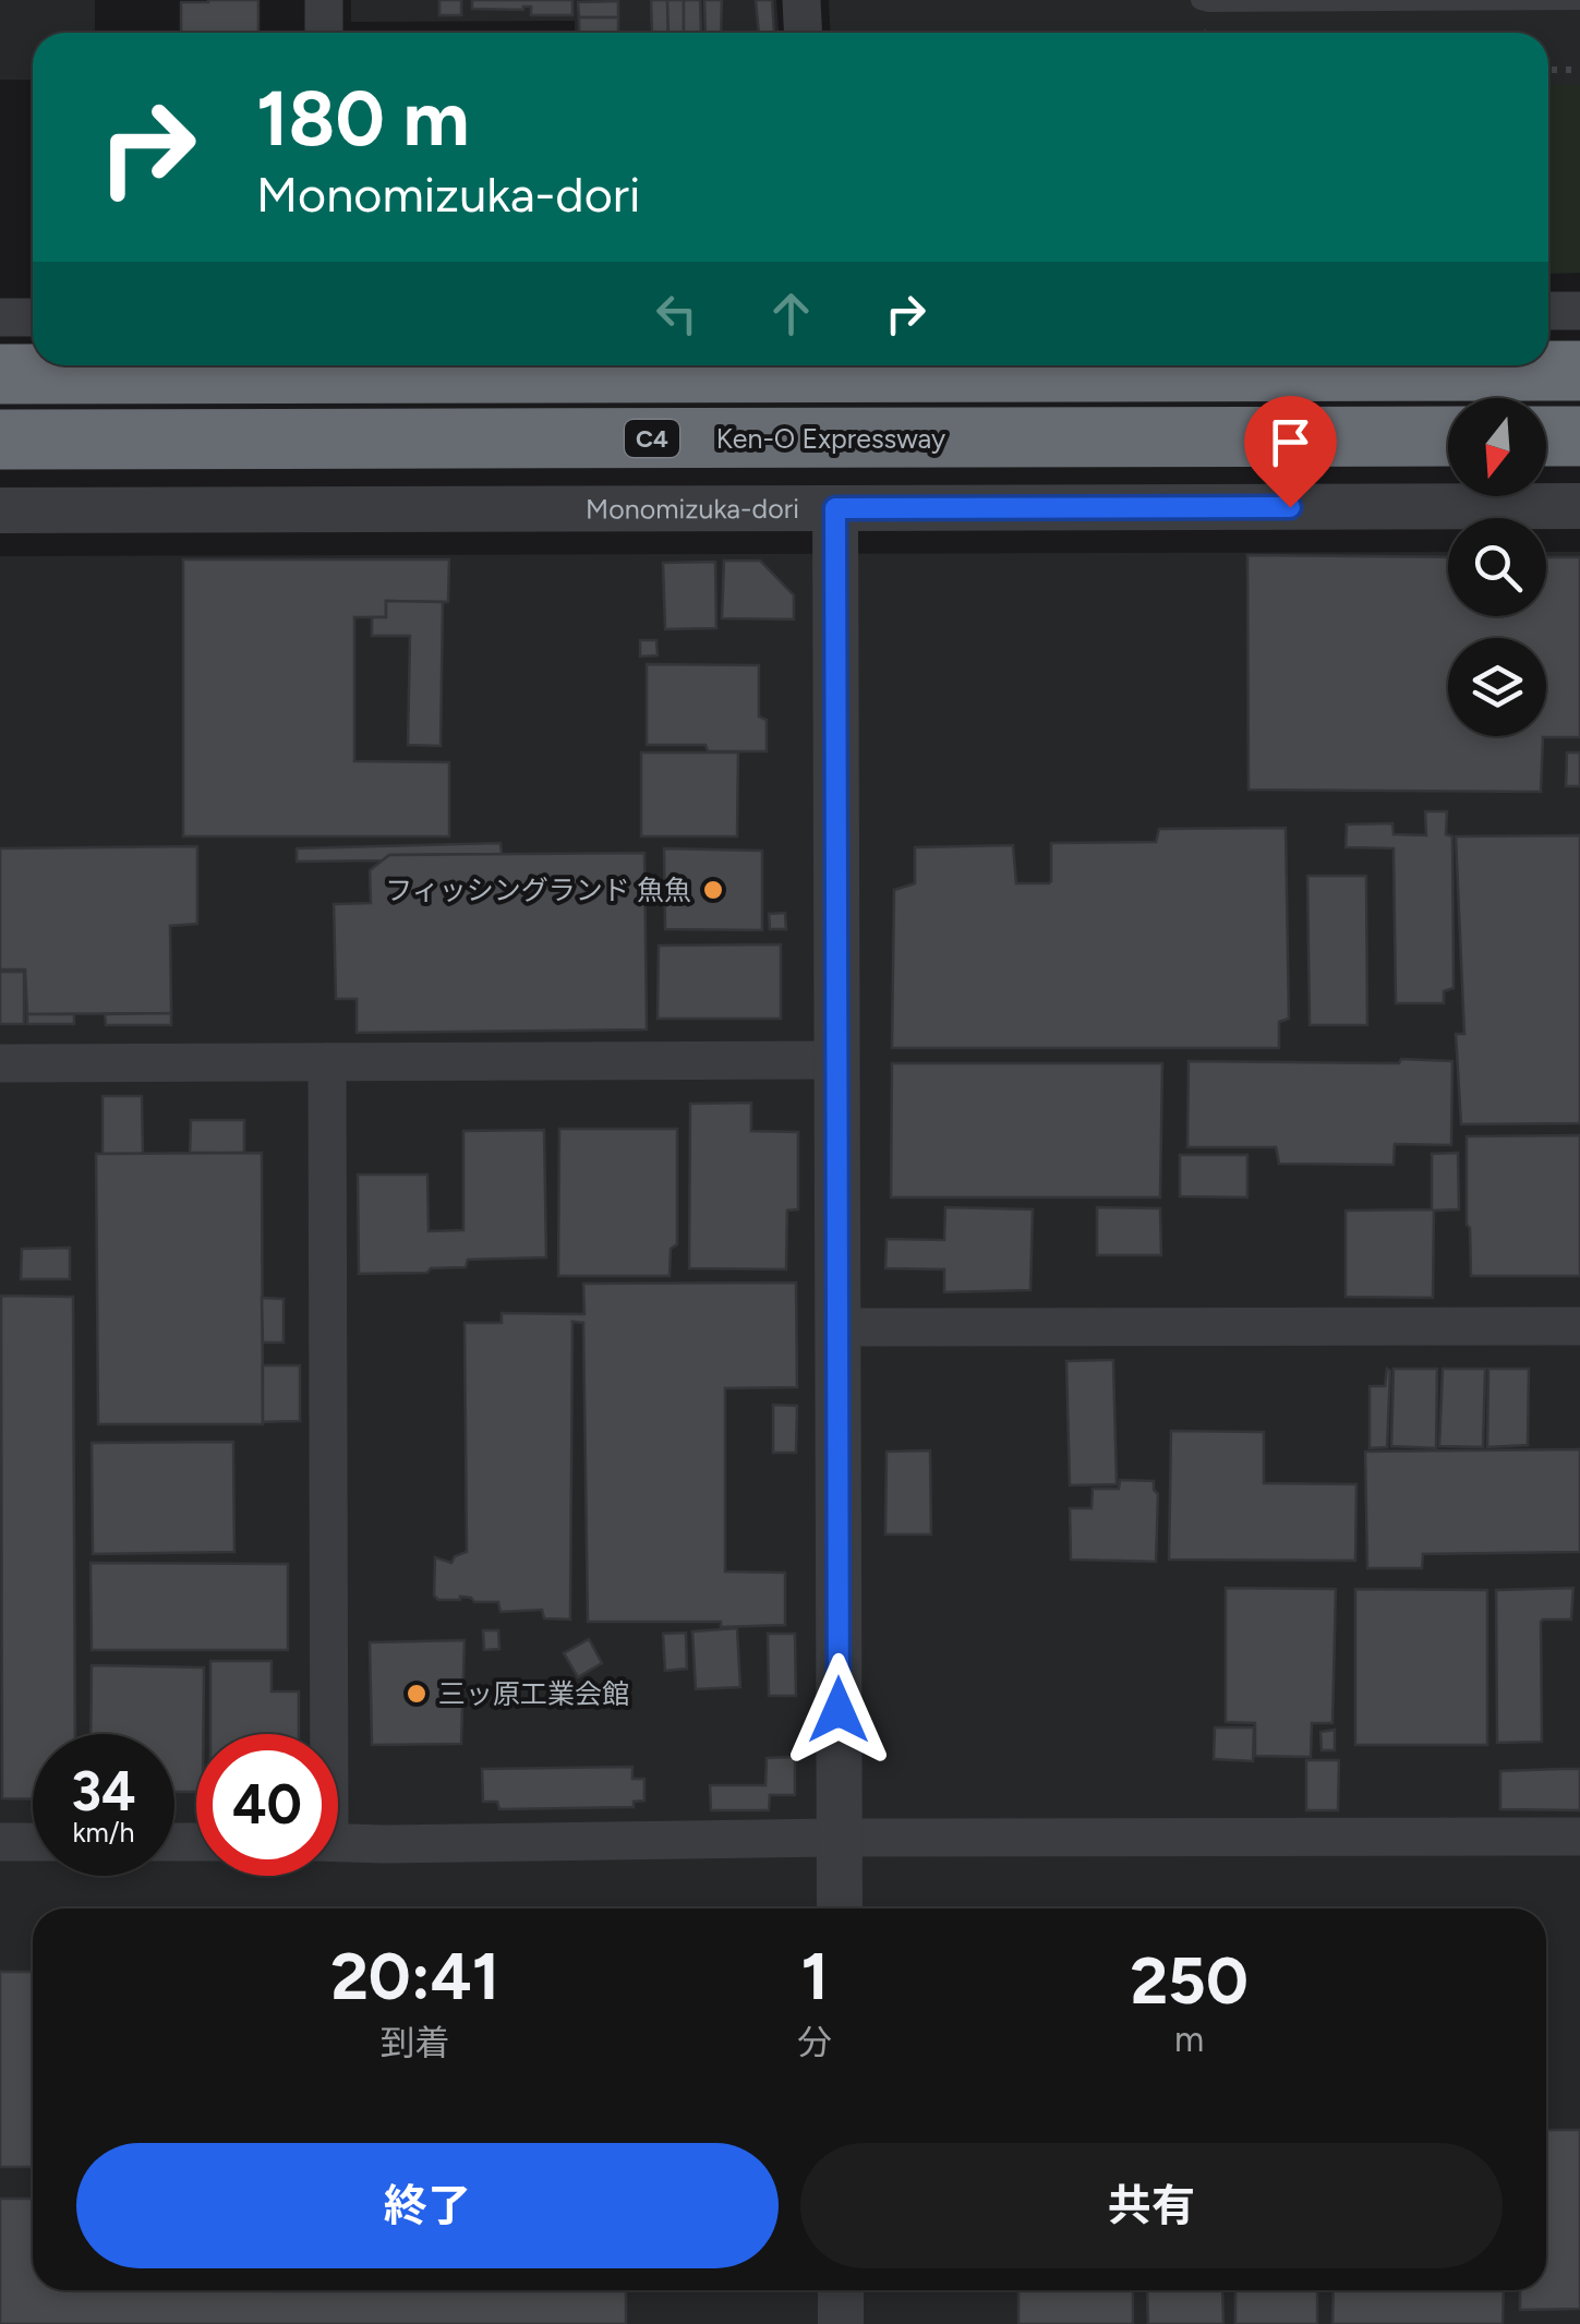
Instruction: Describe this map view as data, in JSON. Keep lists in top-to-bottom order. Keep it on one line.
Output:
{"streets":{"highway":["C4","Ken-O Expressway"],"street":["Monomizuka-dori"]},"places":["フィッシングランド 魚魚","三ッ原工業会館"],"north":"bottom","page":{"turn":["180 m","Monomizuka-dori"],"speed":"34 km/h","limit":"40","eta":["20:41","到着","1","分","250","m"],"buttons":["終了","共有"]}}
